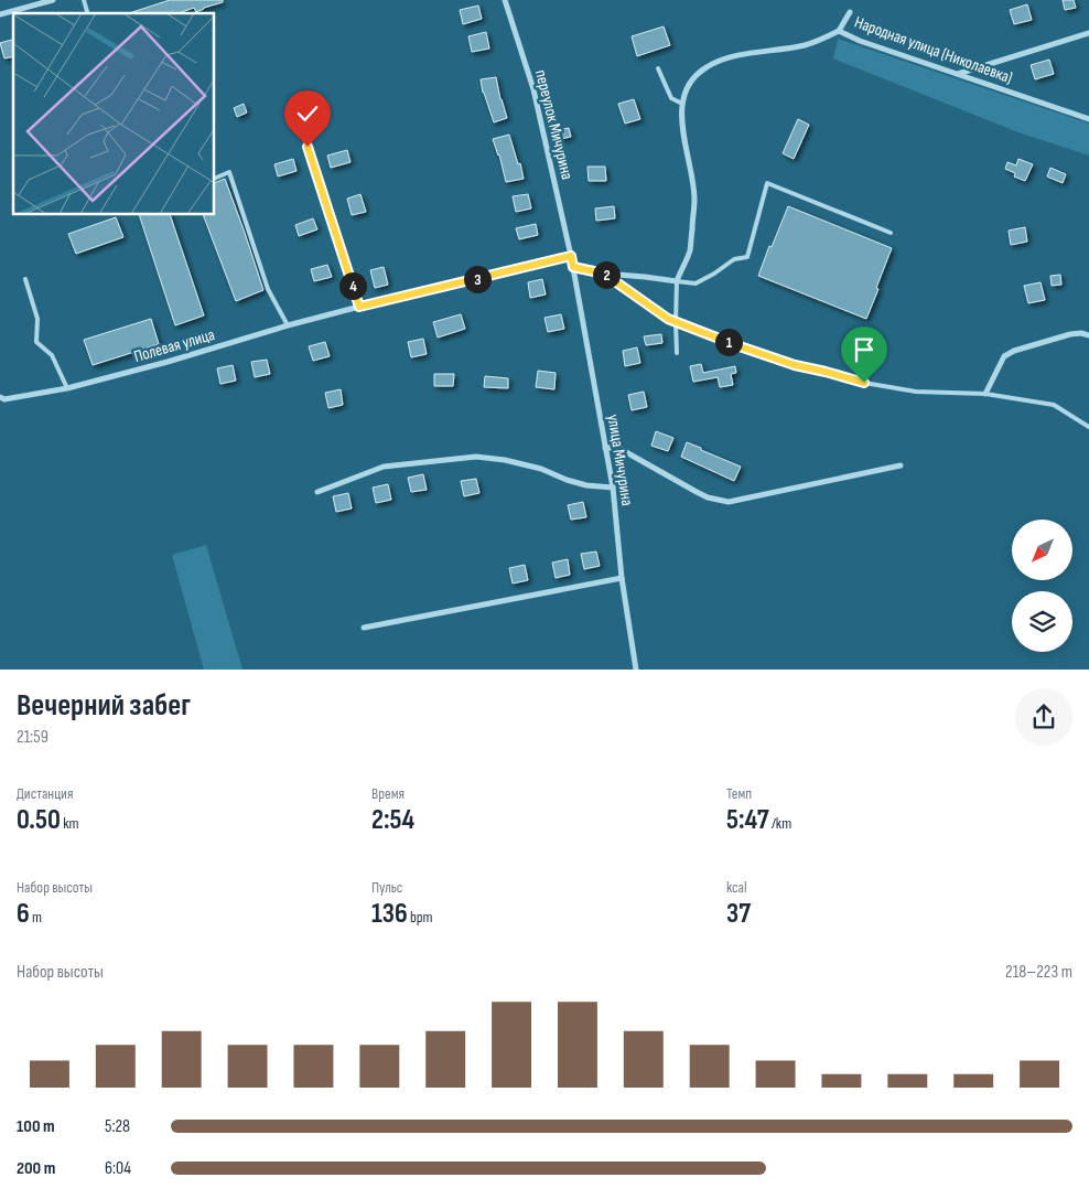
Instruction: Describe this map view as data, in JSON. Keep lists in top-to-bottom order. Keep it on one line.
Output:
{"streets":{"street":["Народная улица (Николаевка)","переулок Мичурина","Полевая улица","улица Мичурина"]},"crossings":[["переулок Мичурина","Полевая улица"],["переулок Мичурина","улица Мичурина"],["Полевая улица","улица Мичурина"]],"north":"bottom left","page":{"pins":["2","3","4","1"],"heading":["Вечерний забег","21:59"],"stats":[["Дистанция","0.50 km"],["Время","2:54"],["Темп","5:47 /km"],["Набор высоты","6 m"],["Пульс","136 bpm"],["kcal","37"]],"chart":["Набор высоты","218–223 m"],"list":[{"name":"100 m","note":"5:28"},{"name":"200 m","note":"6:04"}]}}
